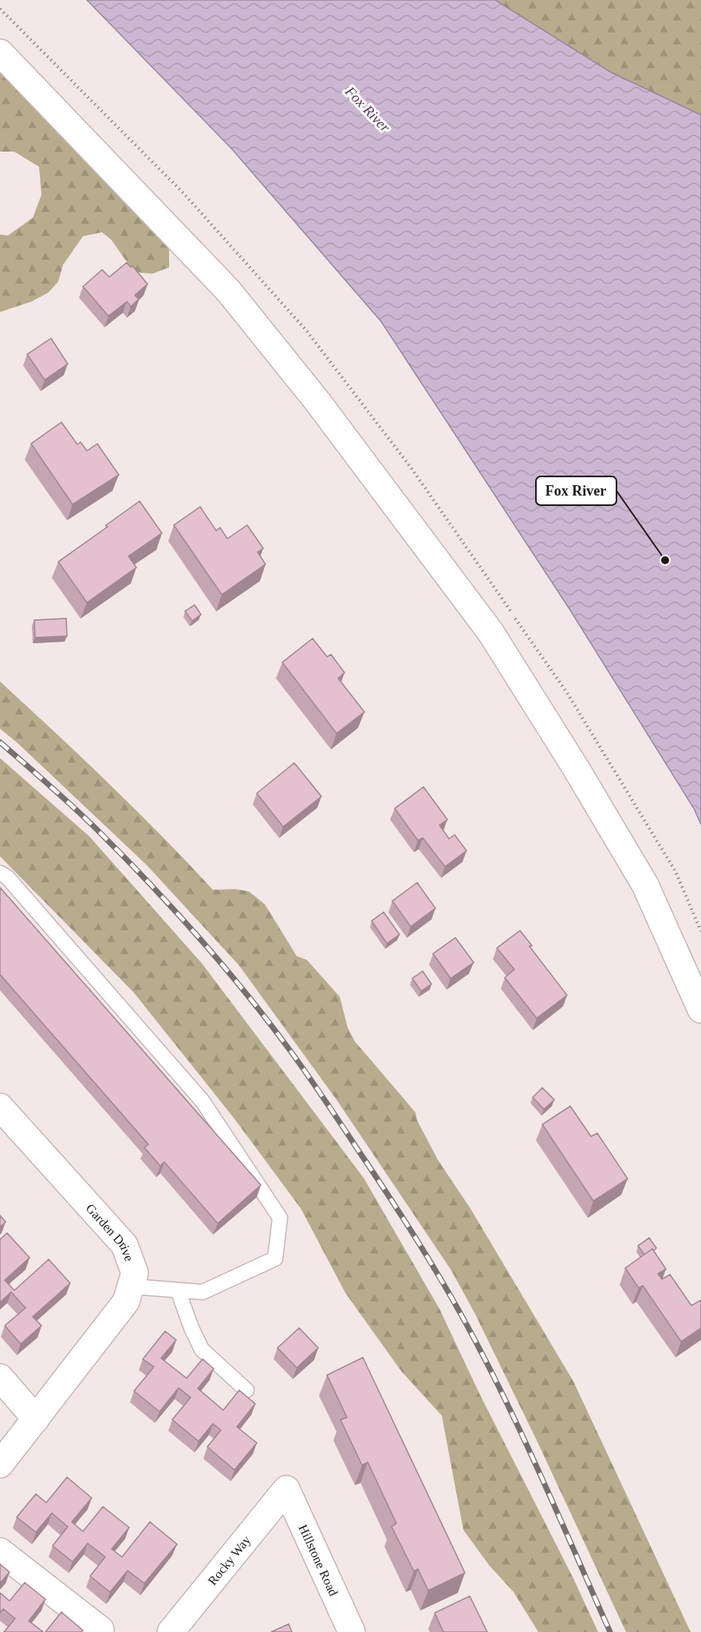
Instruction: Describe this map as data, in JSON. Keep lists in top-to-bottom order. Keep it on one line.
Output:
{"streets":{"street":["Garden Drive","Rocky Way","Hillstone Road"]},"crossings":[["Rocky Way","Hillstone Road"]],"water":["Fox River"],"places":["Fox River"]}
